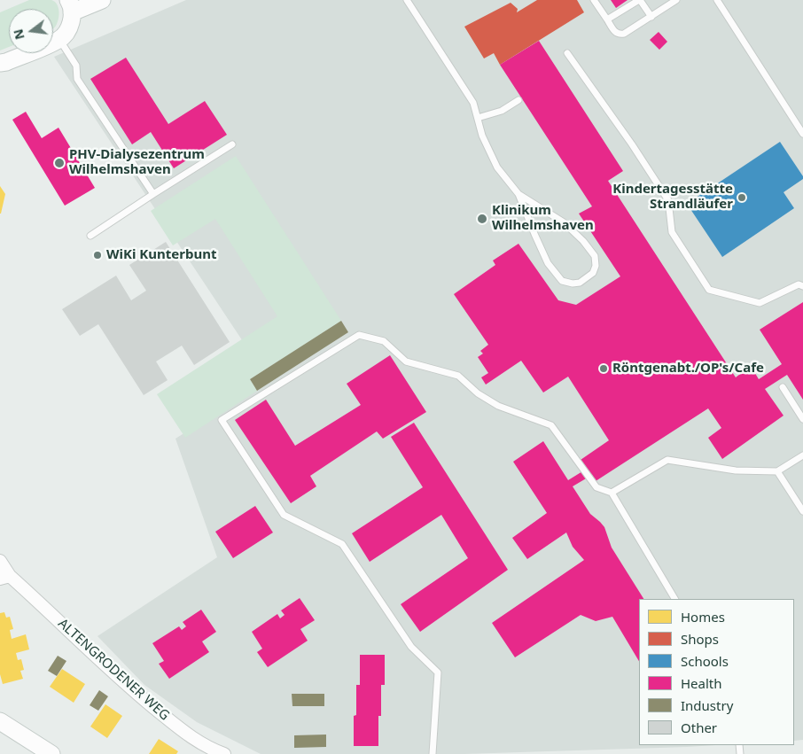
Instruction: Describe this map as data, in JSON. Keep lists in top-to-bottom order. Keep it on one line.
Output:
{"streets":{"street":["ALTENGRODENER WEG"]},"places":["PHV-Dialysezentrum Wilhelmshaven","Kindertagesstätte Strandläufer","Klinikum Wilhelmshaven","WiKi Kunterbunt","Röntgenabt./OP's/Cafe"],"legend":["Homes","Shops","Schools","Health","Industry","Other"],"north":"left"}
